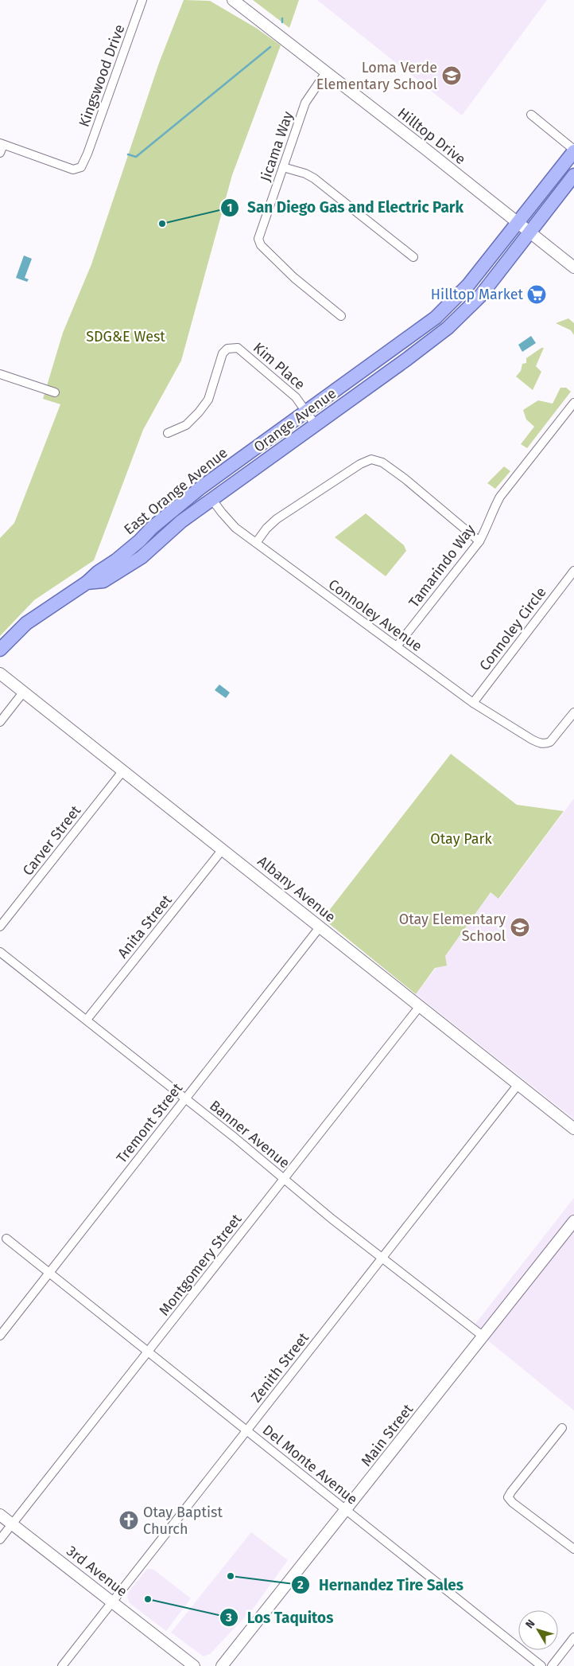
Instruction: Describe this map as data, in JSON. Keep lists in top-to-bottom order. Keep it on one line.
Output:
{"streets":{"main road":["Hilltop Drive","Orange Avenue","East Orange Avenue","Albany Avenue","Main Street","3rd Avenue"],"street":["Kingswood Drive","Jicama Way","Kim Place","Tamarindo Way","Connoley Avenue","Connoley Circle","Carver Street","Anita Street","Tremont Street","Banner Avenue","Montgomery Street","Zenith Street","Del Monte Avenue"]},"crossings":[["Hilltop Drive","Jicama Way"],["Hilltop Drive","Orange Avenue"],["Hilltop Drive","East Orange Avenue"],["Kim Place","Orange Avenue"],["Kim Place","East Orange Avenue"],["Orange Avenue","East Orange Avenue"],["Orange Avenue","Connoley Avenue"],["Tamarindo Way","Connoley Avenue"],["Connoley Avenue","Connoley Circle"],["Carver Street","Albany Avenue"],["Albany Avenue","Anita Street"],["Albany Avenue","Tremont Street"],["Albany Avenue","Montgomery Street"],["Albany Avenue","Zenith Street"],["Anita Street","Banner Avenue"],["Tremont Street","Banner Avenue"],["Tremont Street","Del Monte Avenue"],["Banner Avenue","Montgomery Street"],["Banner Avenue","Zenith Street"],["Banner Avenue","Main Street"],["Montgomery Street","Del Monte Avenue"],["Montgomery Street","3rd Avenue"],["Zenith Street","Del Monte Avenue"],["Zenith Street","3rd Avenue"],["Main Street","Del Monte Avenue"]],"parks":["SDG&E West","Otay Park"],"places":{"school or university":["Loma Verde Elementary School","Otay Elementary School"],"other":["San Diego Gas and Electric Park","Hernandez Tire Sales","Los Taquitos"],"supermarket":["Hilltop Market"],"church":["Otay Baptist Church"]},"north":"top left"}
